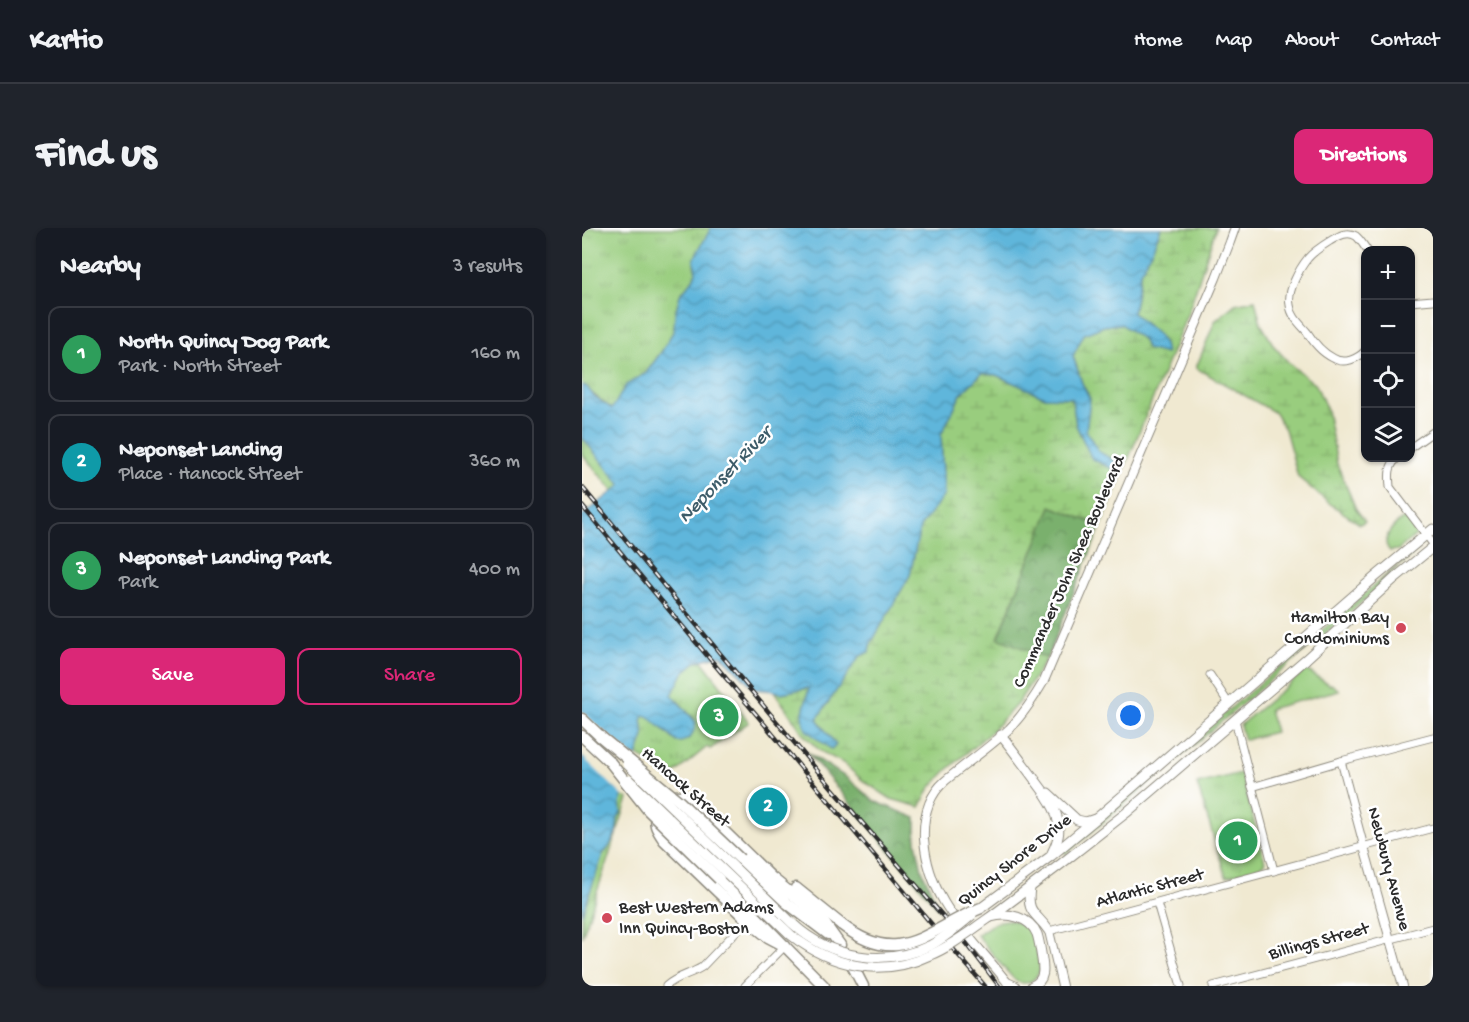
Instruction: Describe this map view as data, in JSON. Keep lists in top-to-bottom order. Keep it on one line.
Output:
{"streets":{"main road":["Hancock Street","Quincy Shore Drive"],"street":["Commander John Shea Boulevard","Newbury Avenue","Atlantic Street","Billings Street"]},"crossings":[["Hancock Street","Quincy Shore Drive"],["Newbury Avenue","Atlantic Street"],["Newbury Avenue","Billings Street"]],"water":["Neponset River"],"places":["Hamilton Bay Condominiums","Best Western Adams Inn Quincy-Boston"],"page":{"header":"Kartio","nav":["Home","Map","About","Contact"],"buttons":["Directions",["Save","Share"]],"title":"Find us","heading":["Nearby","3 results"],"map_buttons":["+","−"],"list":[{"mark":"1","name":"North Quincy Dog Park","note":"Park · North Street","value":"160 m"},{"mark":"2","name":"Neponset Landing","note":"Place · Hancock Street","value":"360 m"},{"mark":"3","name":"Neponset Landing Park","note":"Park","value":"400 m"}],"pins":["3","2","1"]}}
